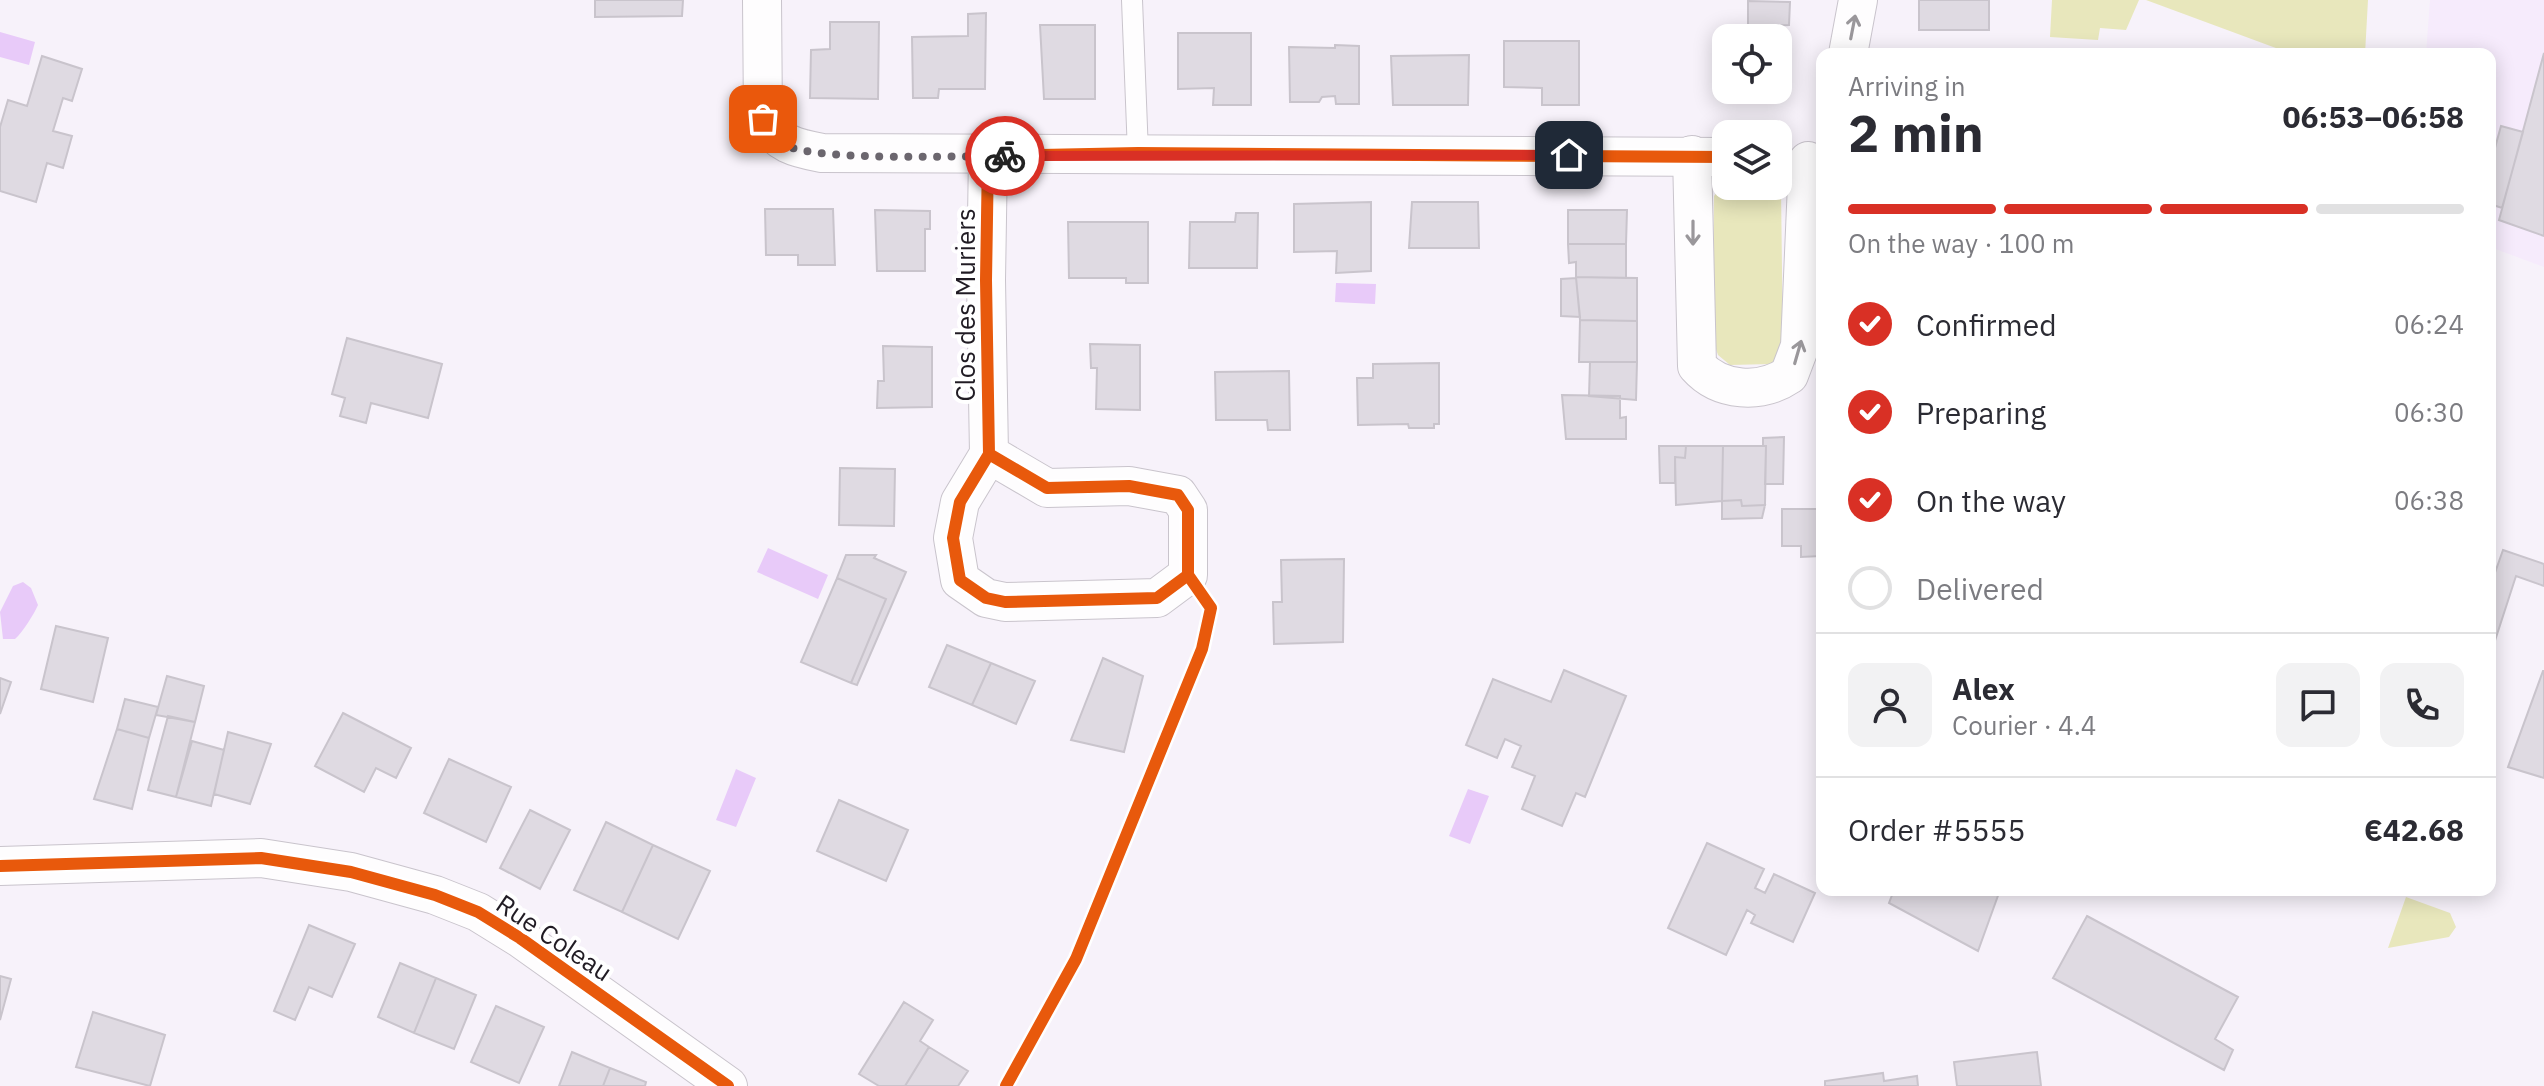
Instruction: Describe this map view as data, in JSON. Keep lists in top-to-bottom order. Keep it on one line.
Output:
{"streets":{"street":["Clos des Muriers","Rue Coleau"]},"page":{"heading":["2 min","Arriving in","06:53–06:58"],"panel":["Alex","Courier · 4.4","Order #5555","€42.68"],"bar":"On the way · 100 m","list":[["Confirmed","06:24"],["Preparing","06:30"],["On the way","06:38"],"Delivered"]}}
